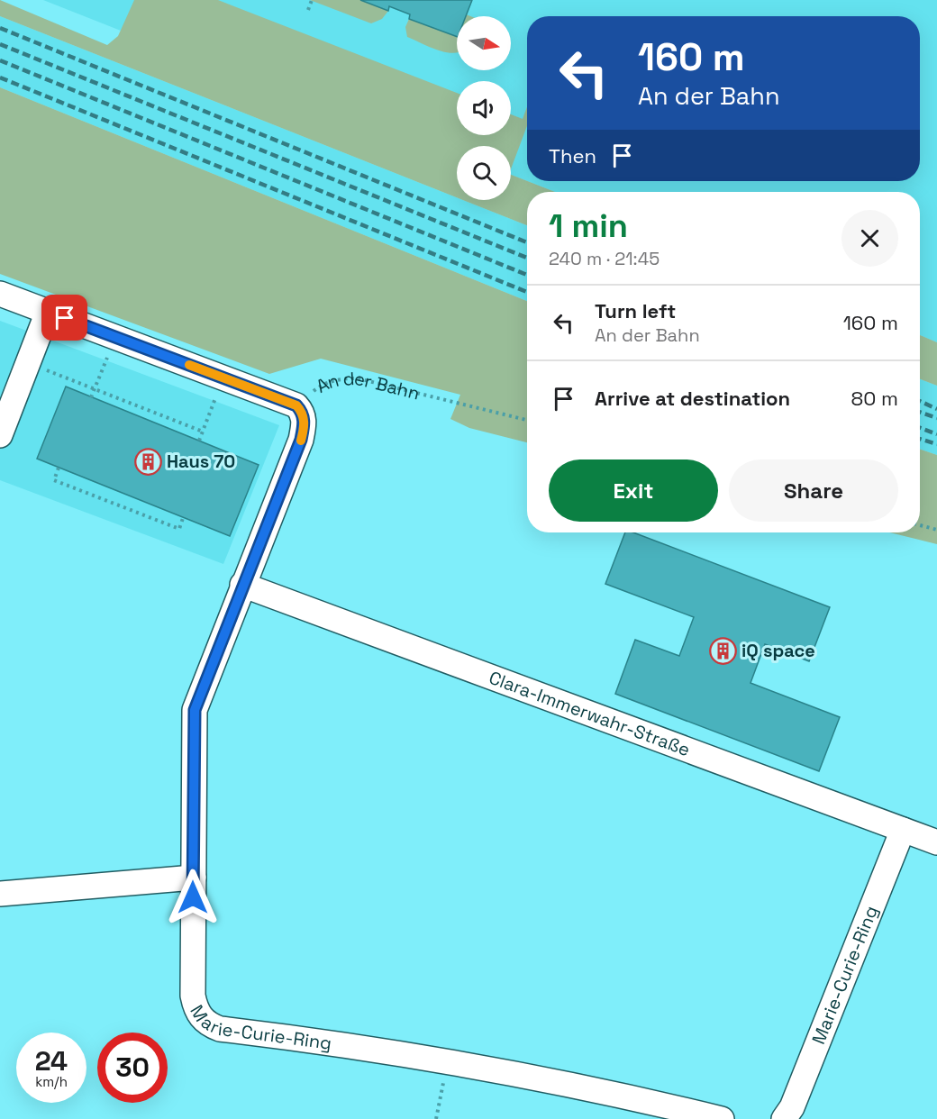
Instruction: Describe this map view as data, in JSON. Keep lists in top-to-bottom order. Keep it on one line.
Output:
{"streets":{"street":["An der Bahn","Clara-Immerwahr-Straße","Marie-Curie-Ring"]},"crossings":[["An der Bahn","Marie-Curie-Ring"],["Clara-Immerwahr-Straße","Marie-Curie-Ring"]],"places":{"building":["Haus 70","iQ space"]},"north":"right","page":{"turn":["160 m","An der Bahn"],"then":"Then","heading":["1 min","240 m · 21:45"],"list":[{"name":"Turn left","note":"An der Bahn","value":"160 m"},{"name":"Arrive at destination","value":"80 m"}],"buttons":["Exit","Share"],"speed":"24 km/h","limit":"30"}}
